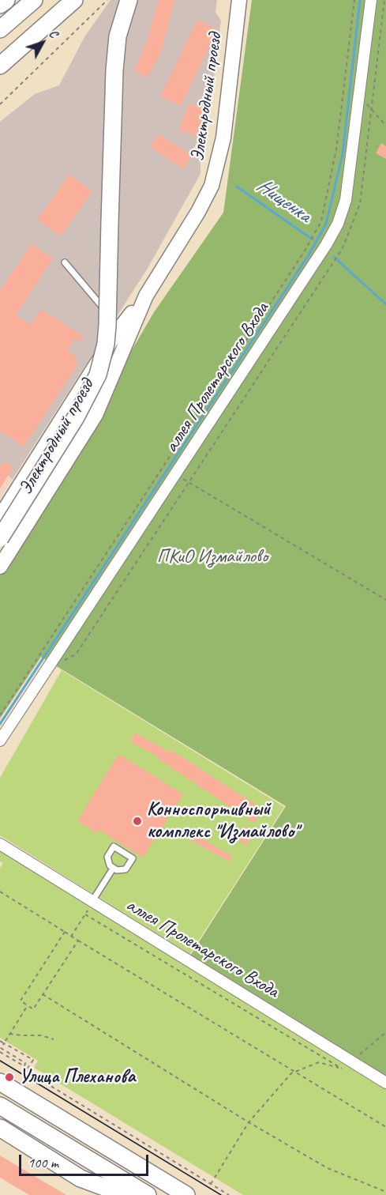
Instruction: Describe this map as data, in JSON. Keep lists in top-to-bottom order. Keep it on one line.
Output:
{"streets":{"street":["Электродный проезд","аллея Пролетарского Входа"]},"water":["Нищенка"],"parks":["ПКиО Измайлово"],"places":["Конноспортивный комплекс \"Измайлово\"","Улица Плеханова"],"scale_bar":"100 m","north":"top right"}
